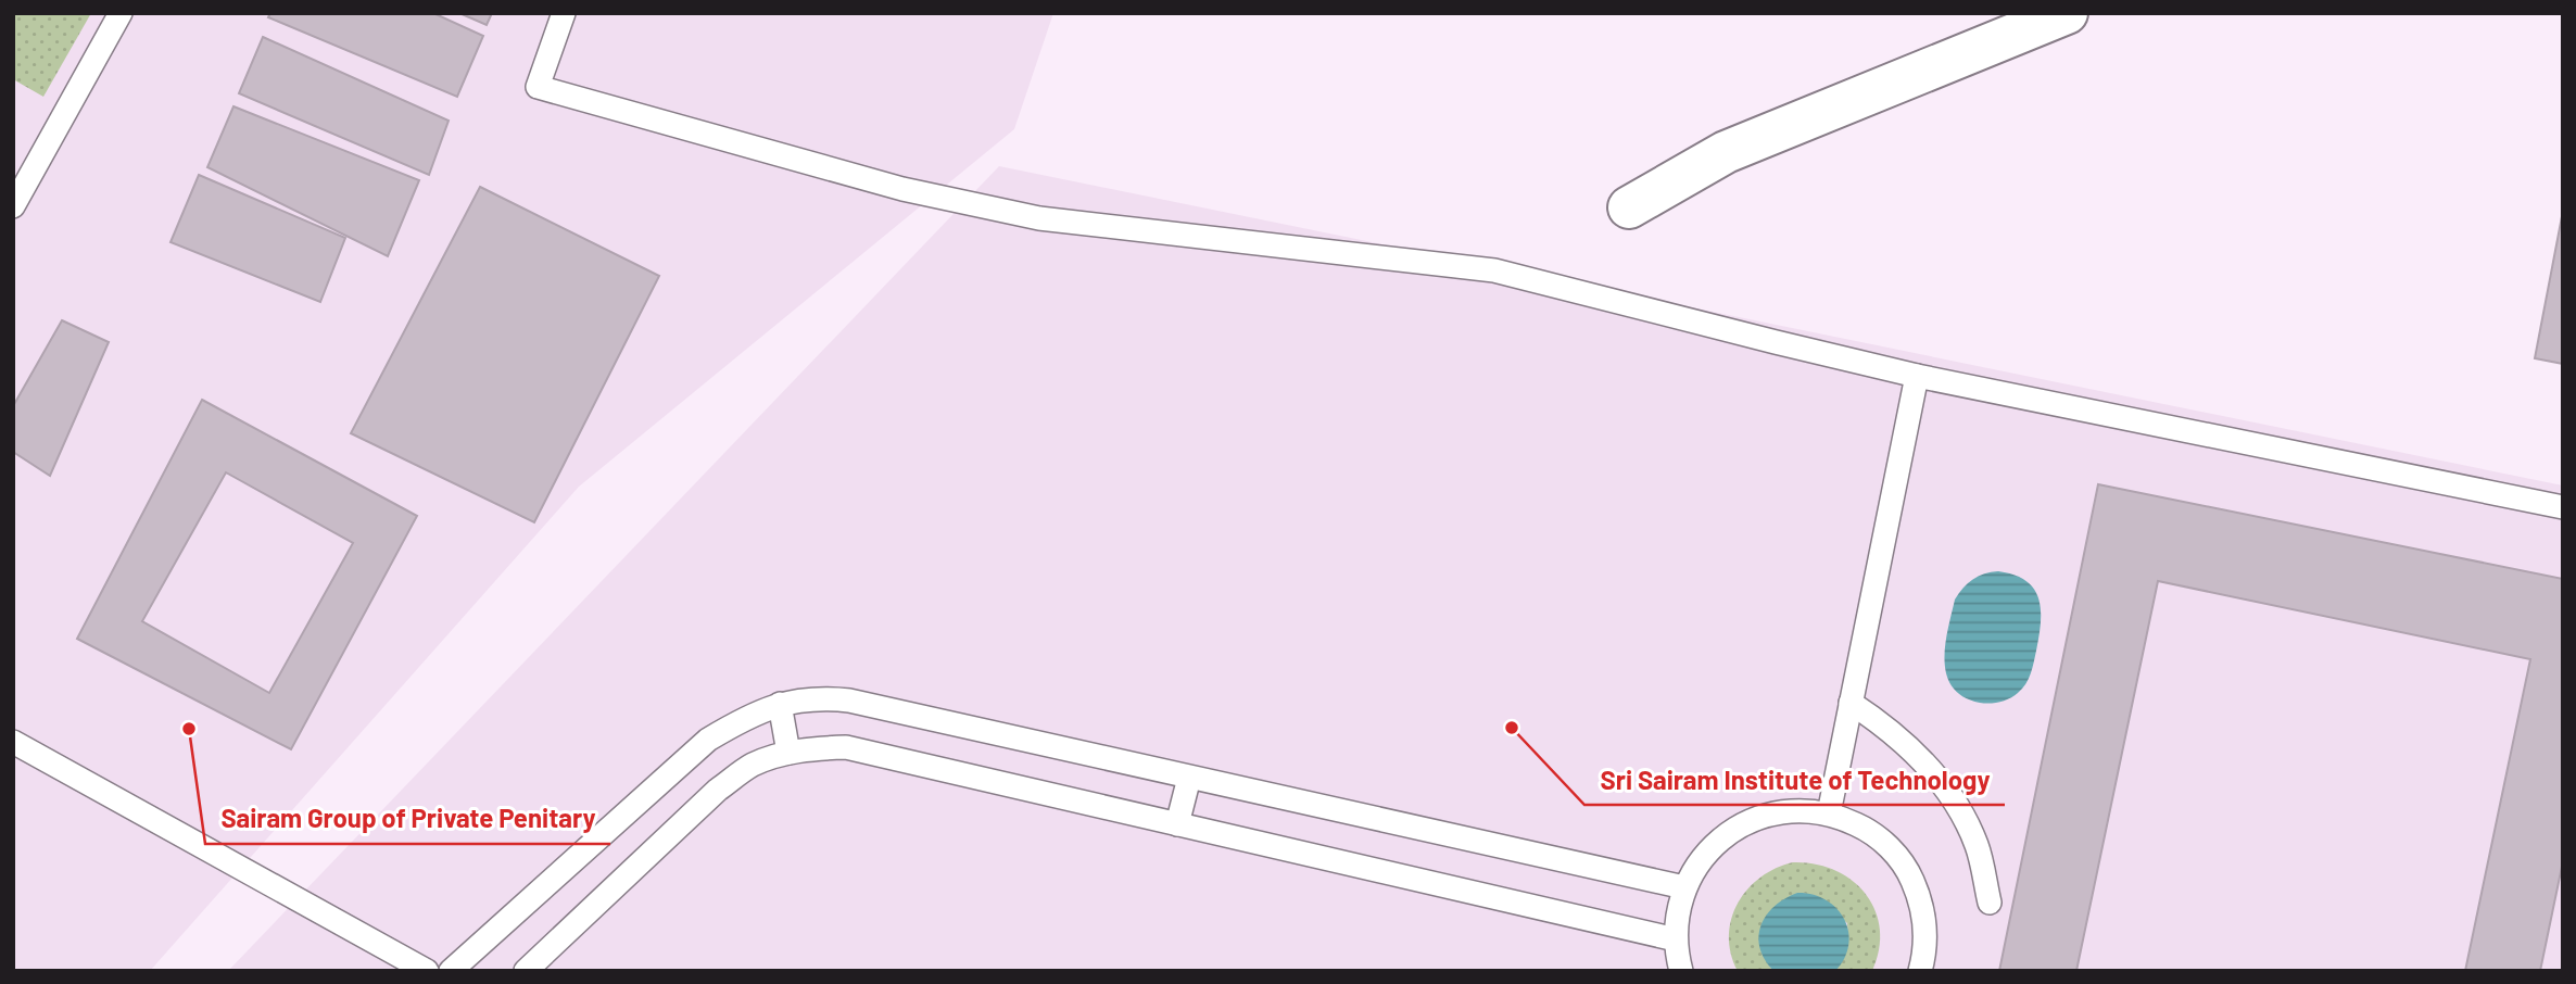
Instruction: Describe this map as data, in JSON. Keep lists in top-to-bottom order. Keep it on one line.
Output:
{"places":["Sri Sairam Institute of Technology","Sairam Group of Private Penitary"]}
